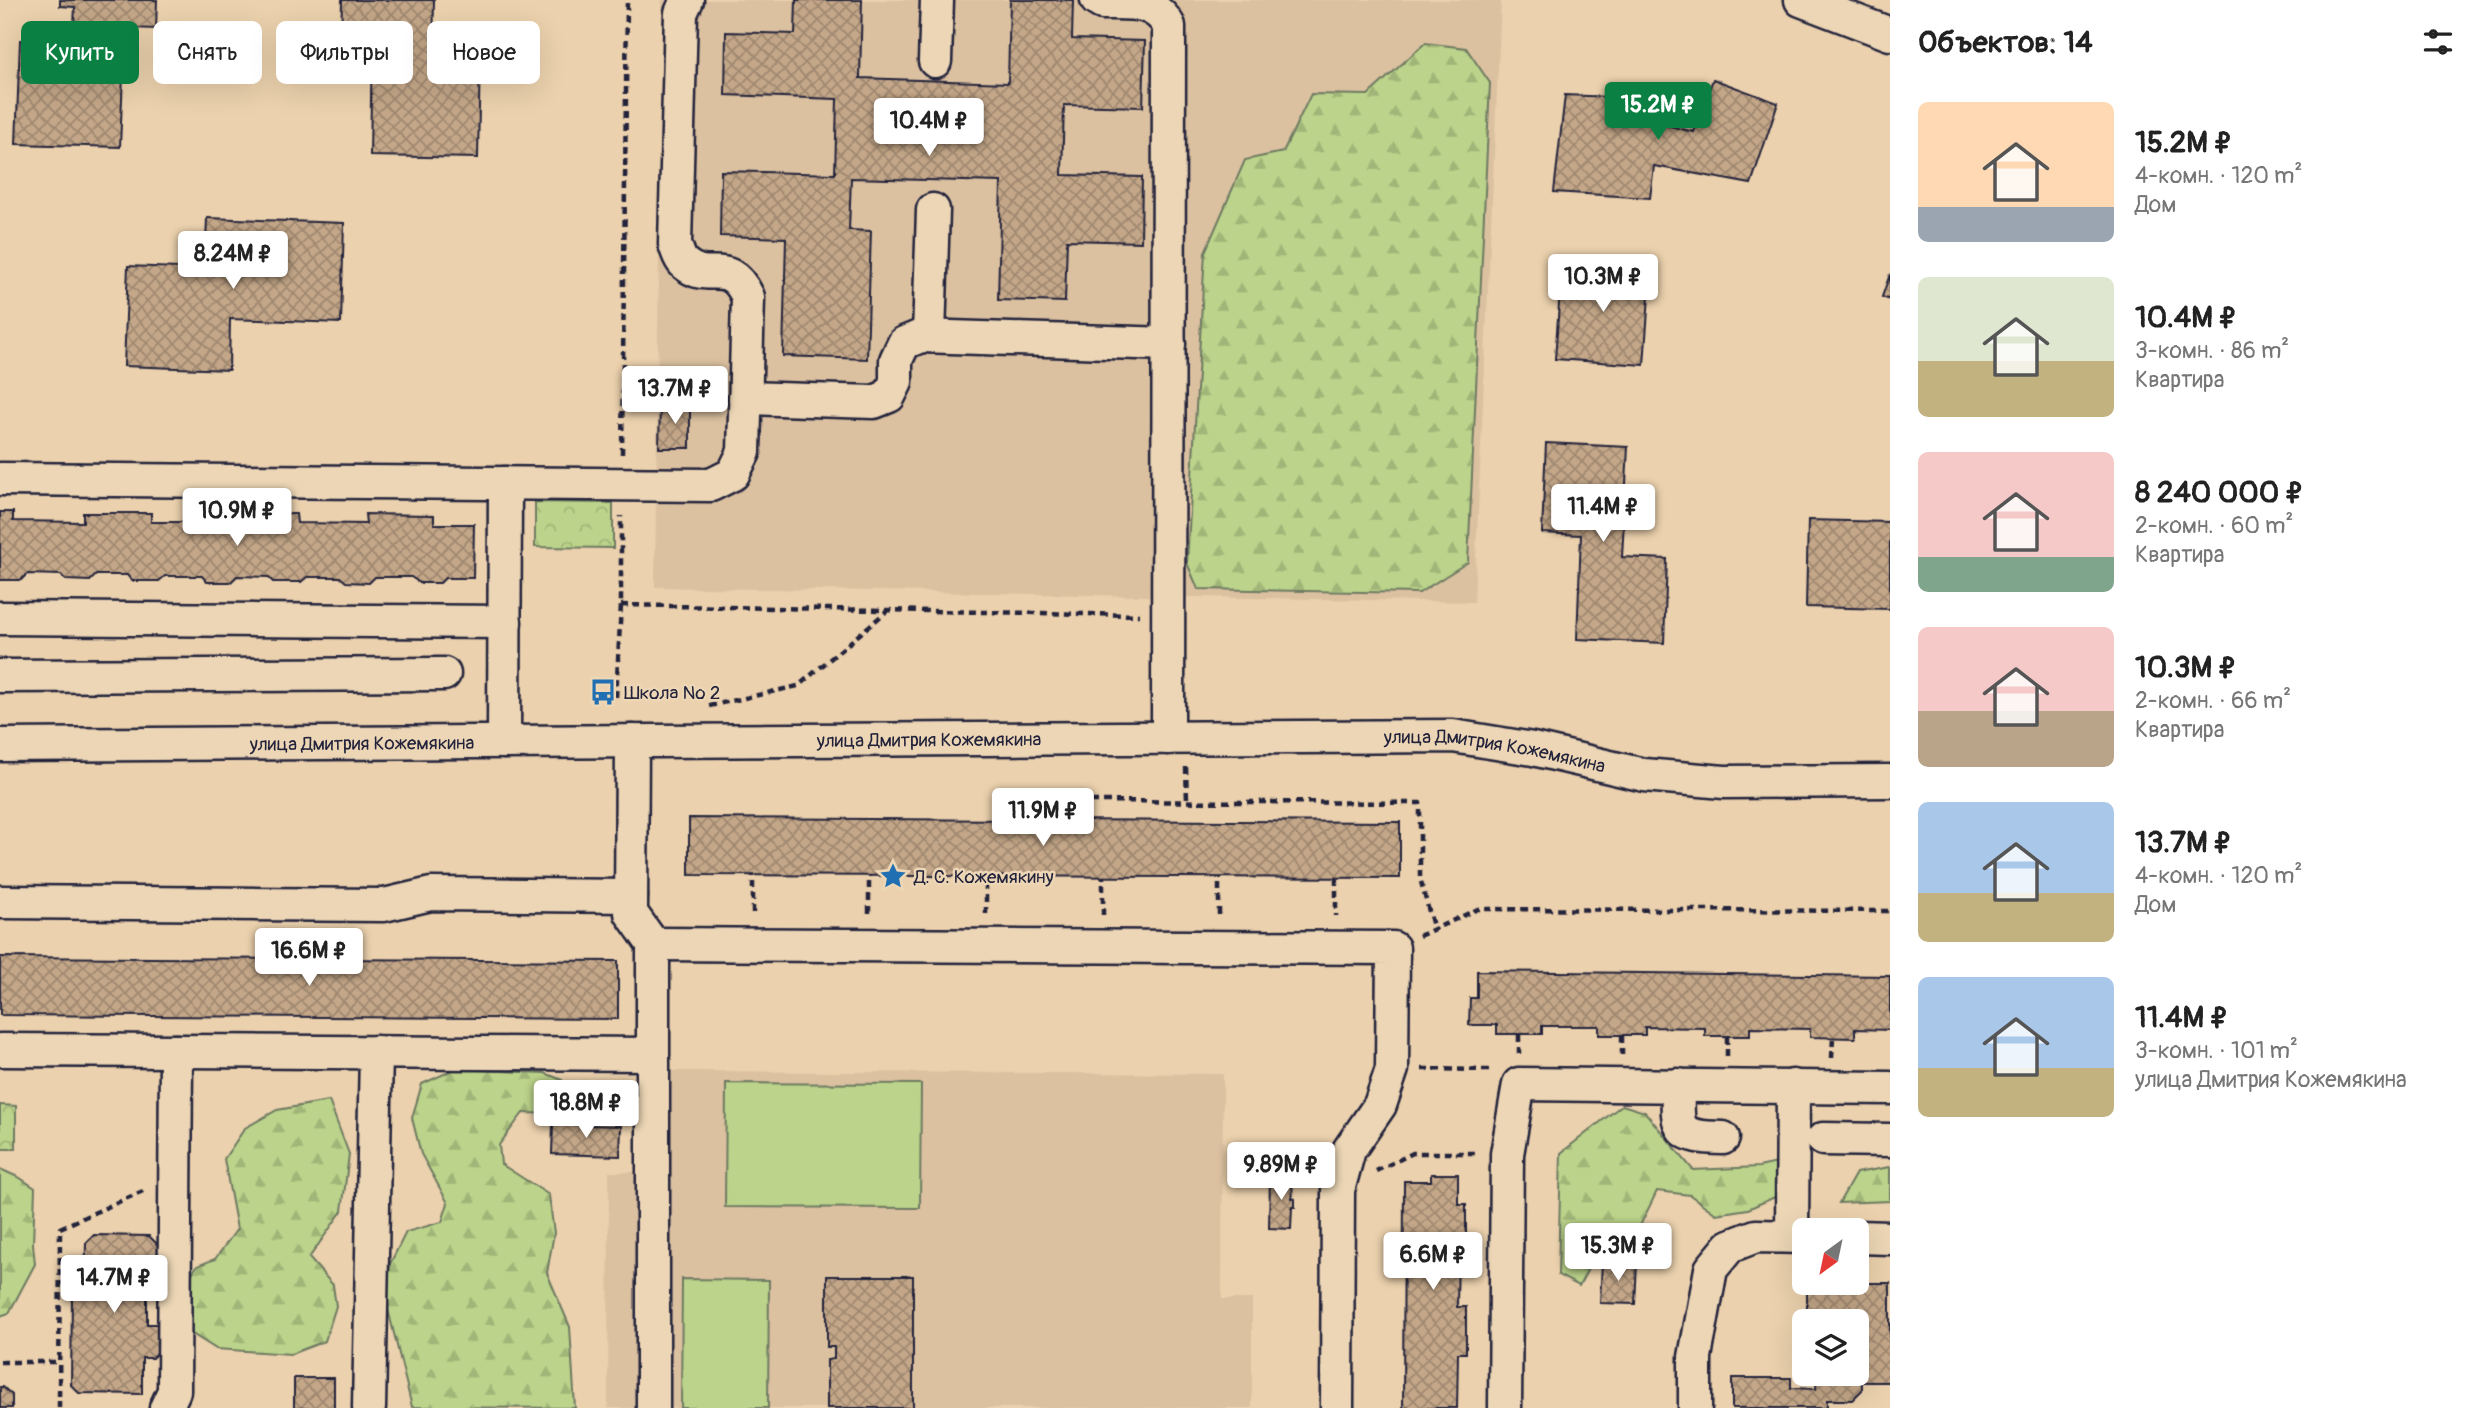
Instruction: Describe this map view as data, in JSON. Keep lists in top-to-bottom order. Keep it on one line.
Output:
{"streets":{"street":["улица Дмитрия Кожемякина"]},"places":{"bus stop":["Школа № 2"],"place":["Д. С. Кожемякину"]},"north":"bottom left","page":{"heading":"Объектов: 14","chip":["Купить","Снять","Фильтры","Новое"],"price":["15.2M ₽","10.4M ₽","8.24M ₽","10.3M ₽","13.7M ₽","11.4M ₽","10.9M ₽","11.9M ₽","16.6M ₽","18.8M ₽","9.89M ₽","15.3M ₽","6.6M ₽","14.7M ₽"],"list":[{"name":"15.2M ₽","note":"4-комн. · 120 m² · Дом"},{"name":"10.4M ₽","note":"3-комн. · 86 m² · Квартира"},{"name":"8 240 000 ₽","note":"2-комн. · 60 m² · Квартира"},{"name":"10.3M ₽","note":"2-комн. · 66 m² · Квартира"},{"name":"13.7M ₽","note":"4-комн. · 120 m² · Дом"},{"name":"11.4M ₽","note":"3-комн. · 101 m² · улица Дмитрия Кожемякина"}]}}
